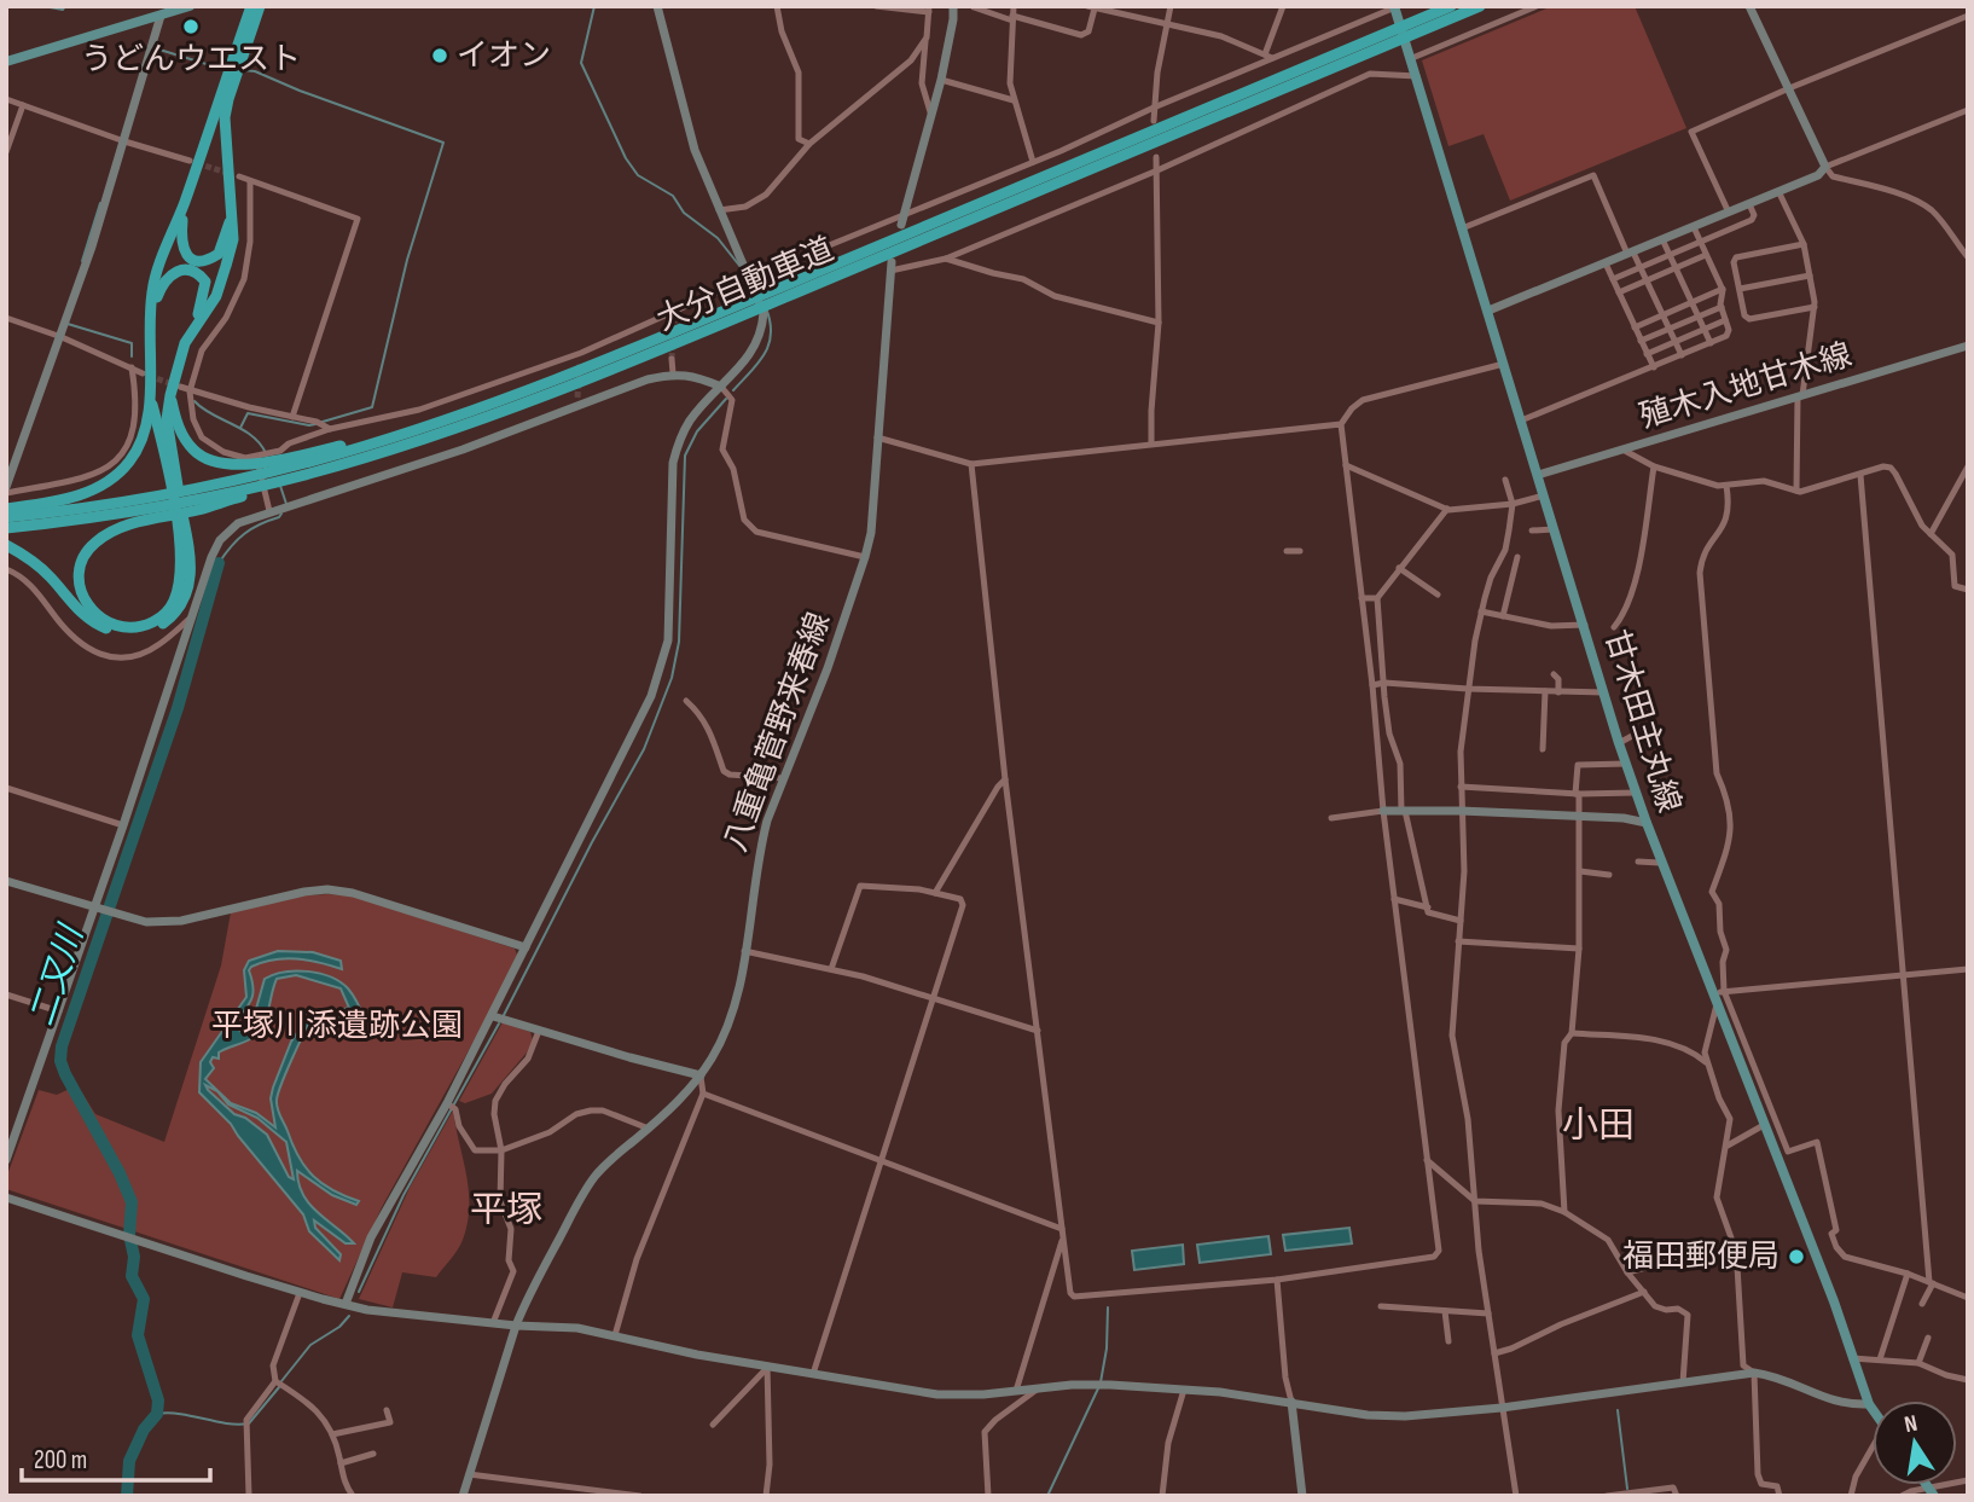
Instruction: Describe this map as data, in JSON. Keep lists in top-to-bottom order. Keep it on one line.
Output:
{"streets":{"highway":["大分自動車道"],"main road":["甘木田主丸線"],"street":["殖木入地甘木線","八重亀菅野来春線"]},"crossings":[["殖木入地甘木線","甘木田主丸線"]],"districts":["小田","平塚"],"water":["二又川"],"parks":["平塚川添遺跡公園"],"places":["うどんウエスト","イオン","福田郵便局"],"scale_bar":"200 m","north":"top"}
